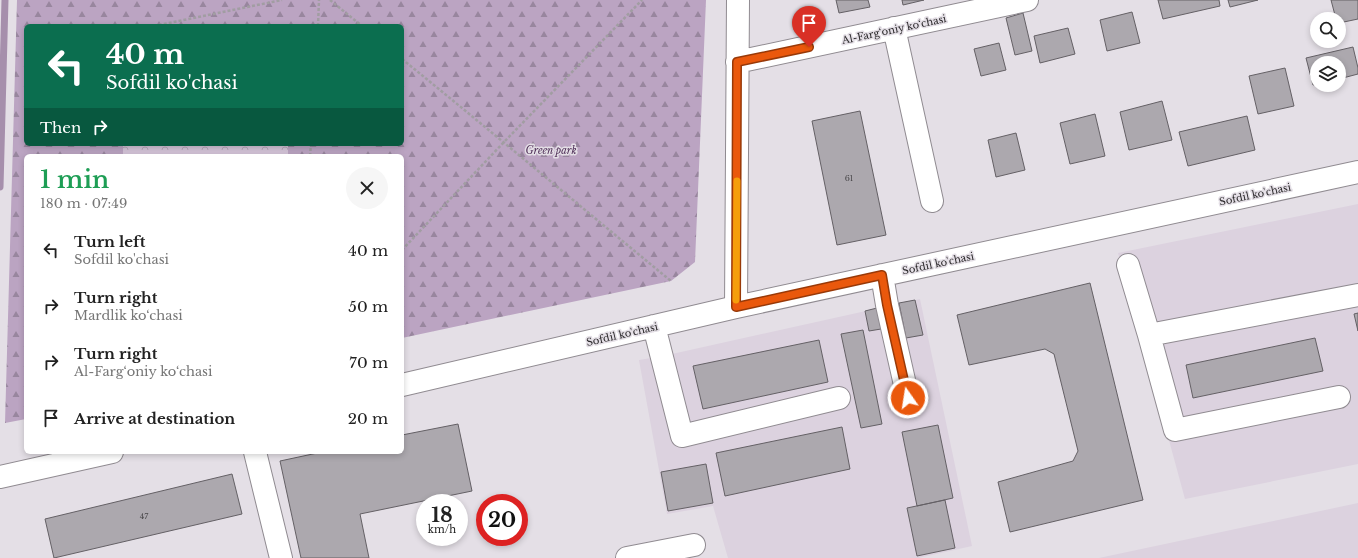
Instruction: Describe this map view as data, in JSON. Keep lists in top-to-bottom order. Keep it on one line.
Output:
{"streets":{"street":["Al-Farg‘oniy ko‘chasi","Sofdil ko'chasi"]},"parks":["Green park"],"house_numbers":["61","47"],"page":{"turn":["40 m","Sofdil ko'chasi"],"then":"Then","heading":["1 min","180 m · 07:49"],"list":[{"name":"Turn left","note":"Sofdil ko'chasi","value":"40 m"},{"name":"Turn right","note":"Mardlik ko‘chasi","value":"50 m"},{"name":"Turn right","note":"Al-Farg‘oniy ko‘chasi","value":"70 m"},{"name":"Arrive at destination","value":"20 m"}],"speed":"18 km/h","limit":"20"}}
